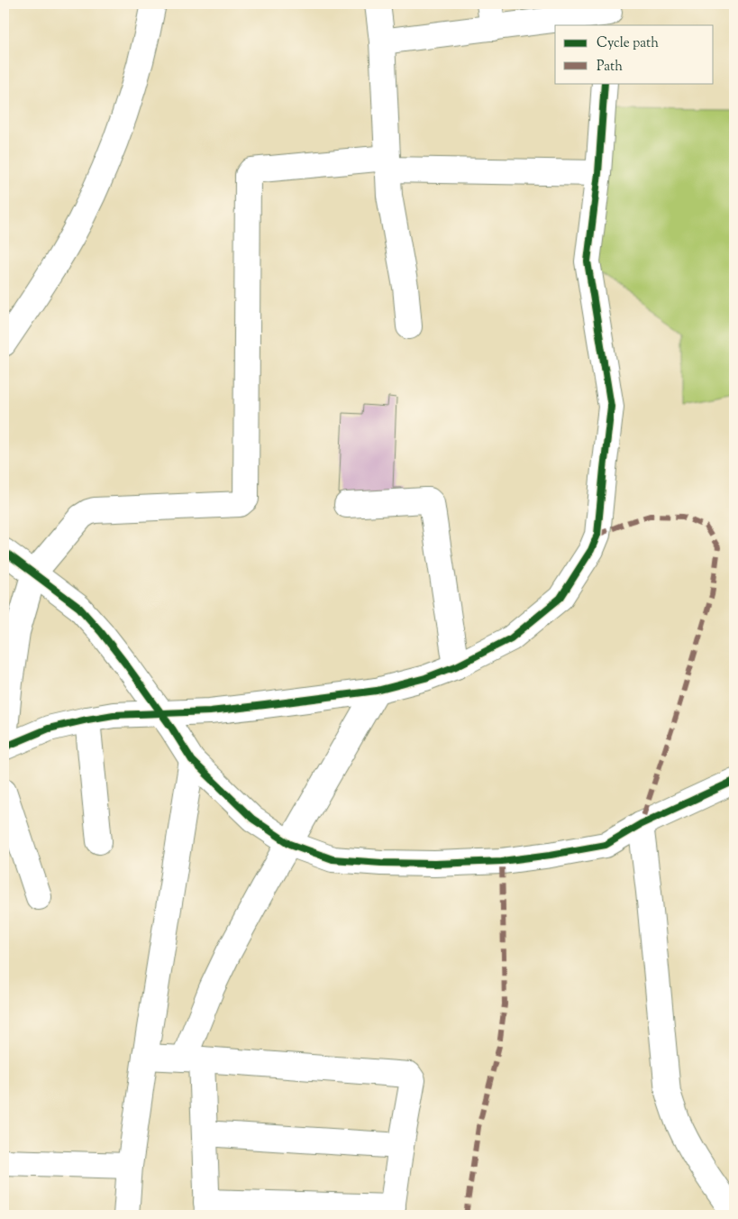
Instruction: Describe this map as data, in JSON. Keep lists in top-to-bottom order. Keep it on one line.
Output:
{"legend":["Cycle path","Path"]}
